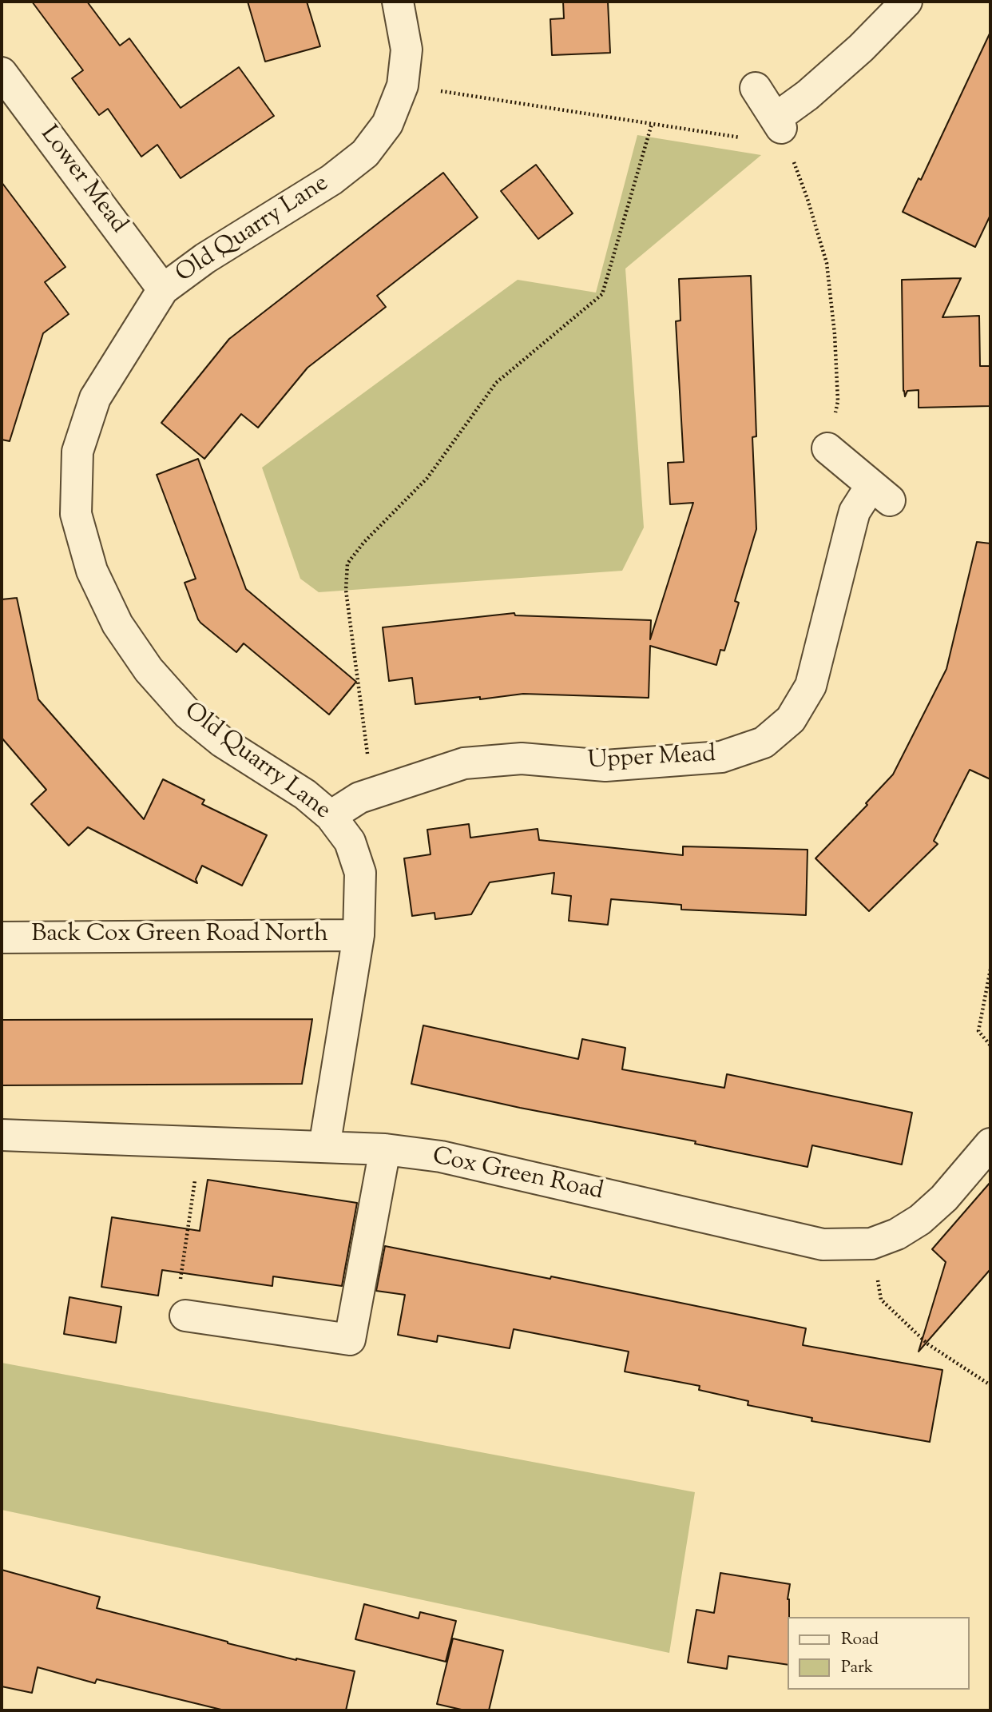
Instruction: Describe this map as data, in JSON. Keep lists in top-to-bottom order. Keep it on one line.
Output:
{"streets":{"street":["Lower Mead","Old Quarry Lane","Upper Mead","Back Cox Green Road North","Cox Green Road"]},"crossings":[["Lower Mead","Old Quarry Lane"],["Old Quarry Lane","Upper Mead"],["Old Quarry Lane","Back Cox Green Road North"],["Old Quarry Lane","Cox Green Road"]],"legend":["Road","Park"]}
